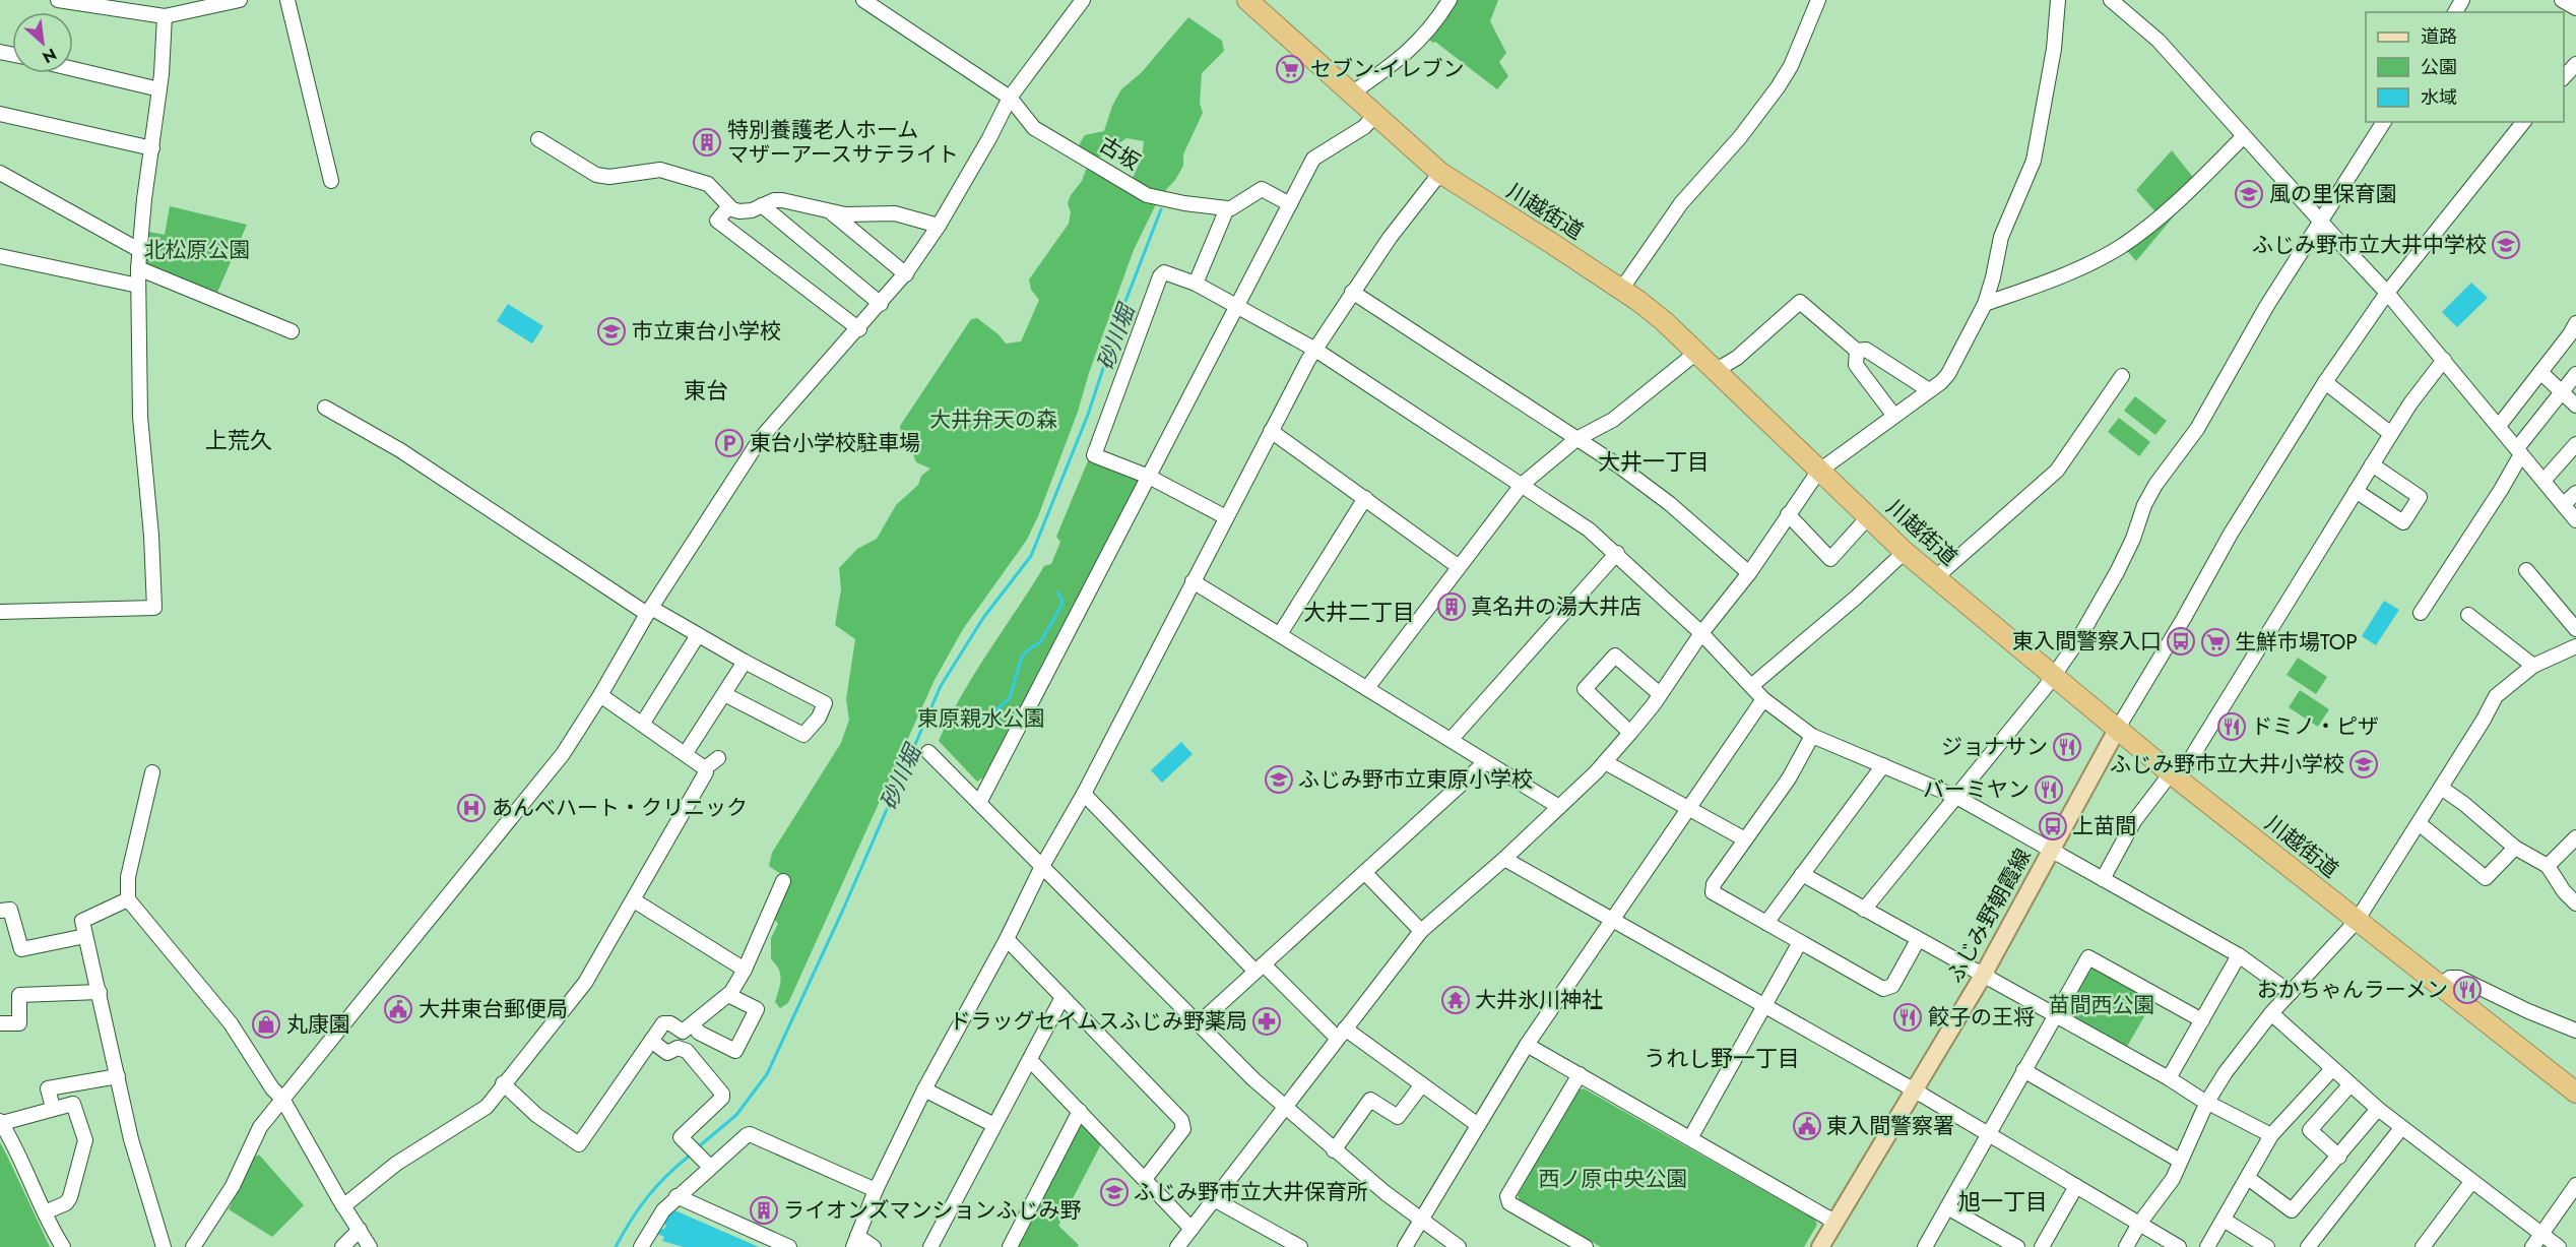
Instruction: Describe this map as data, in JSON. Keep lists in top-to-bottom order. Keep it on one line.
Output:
{"streets":{"highway":["川越街道"],"main road":["ふじみ野朝霞線"],"street":["古坂"]},"crossings":[["川越街道","ふじみ野朝霞線"]],"districts":["東台","上荒久","大井一丁目","大井二丁目","うれし野一丁目","旭一丁目"],"water":["砂川堀"],"parks":["北松原公園","大井弁天の森","東原親水公園","苗間西公園","西ノ原中央公園"],"places":{"supermarket":["セブン-イレブン","生鮮市場TOP"],"building":["特別養護老人ホーム マザーアースサテライト","真名井の湯大井店","ライオンズマンションふじみ野"],"school or university":["風の里保育園","ふじみ野市立大井中学校","市立東台小学校","ふじみ野市立大井小学校","ふじみ野市立東原小学校","ふじみ野市立大井保育所"],"parking":["東台小学校駐車場"],"bus stop":["東入間警察入口","上苗間"],"restaurant":["ドミノ・ピザ","ジョナサン","バーミヤン","おかちゃんラーメン","餃子の王将"],"hospital":["あんべハート・クリニック"],"temple":["大井氷川神社"],"public building":["大井東台郵便局","東入間警察署"],"pharmacy":["ドラッグセイムスふじみ野薬局"],"shop":["丸康園"]},"legend":["道路","公園","水域"],"north":"bottom right"}
